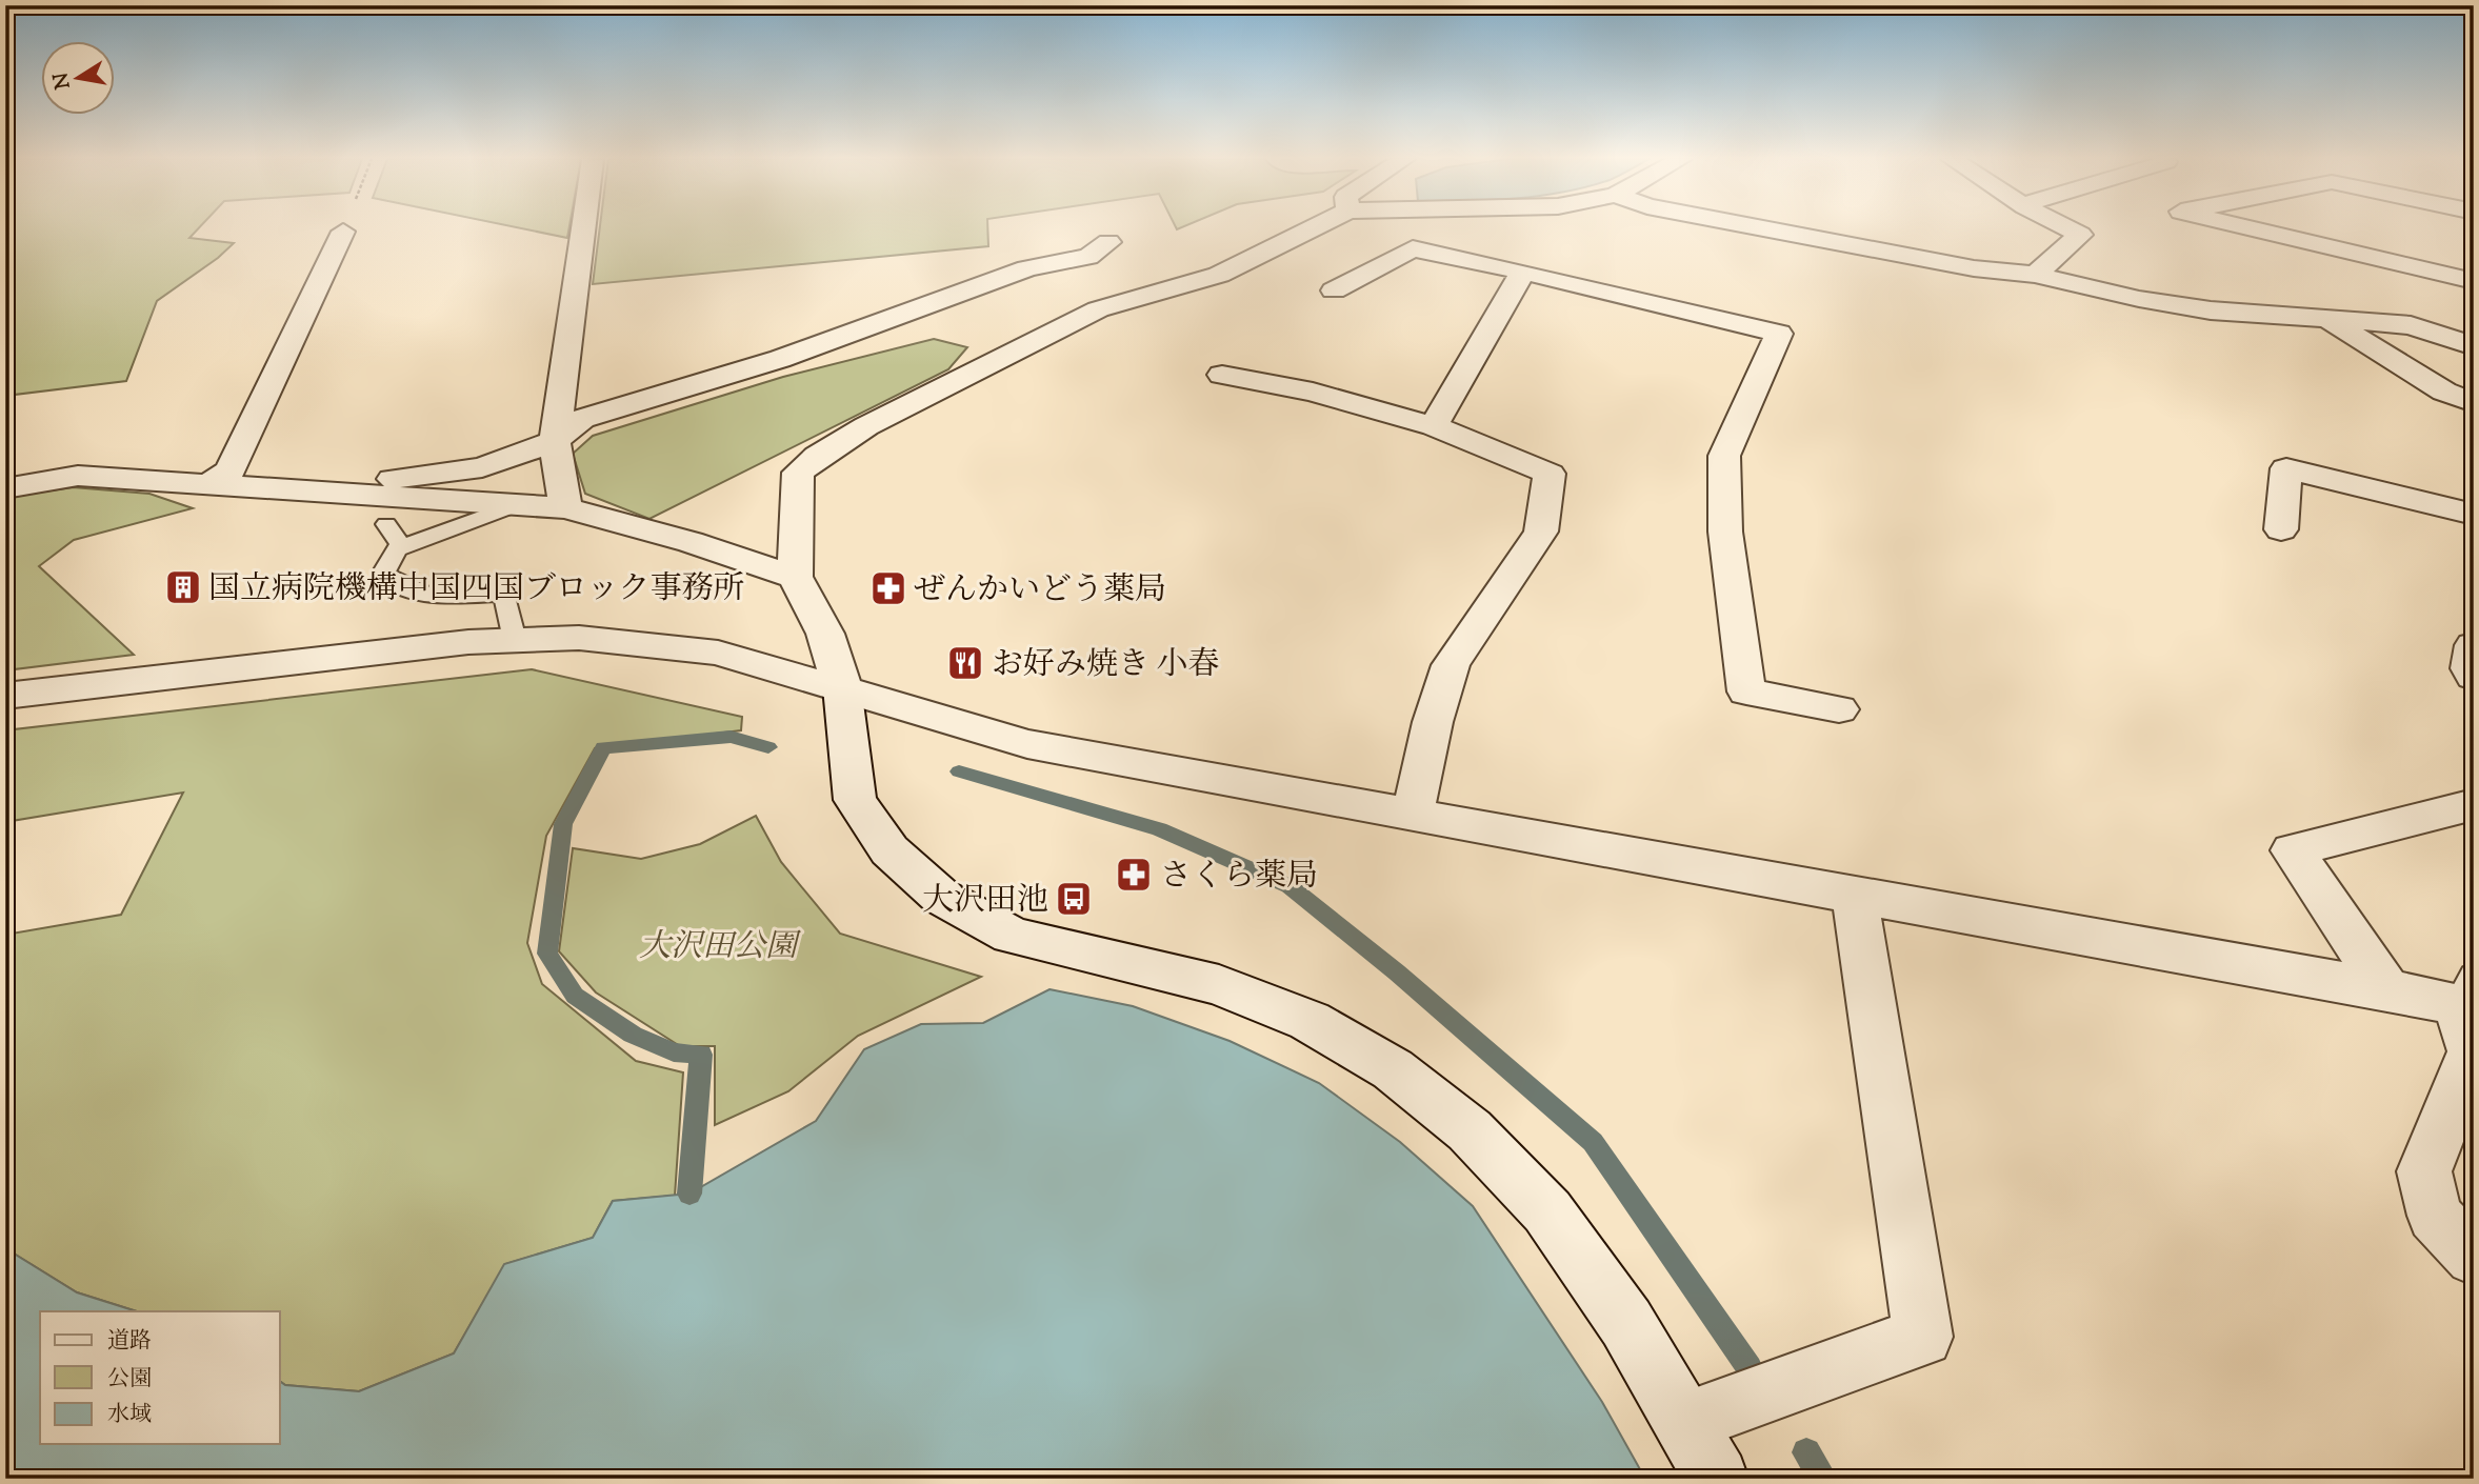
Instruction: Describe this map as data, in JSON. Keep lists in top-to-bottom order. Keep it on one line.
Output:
{"parks":["大沢田公園"],"places":{"building":["国立病院機構中国四国ブロック事務所"],"pharmacy":["ぜんかいどう薬局","さくら薬局"],"restaurant":["お好み焼き 小春"],"bus stop":["大沢田池"]},"legend":["道路","公園","水域"],"north":"left"}
